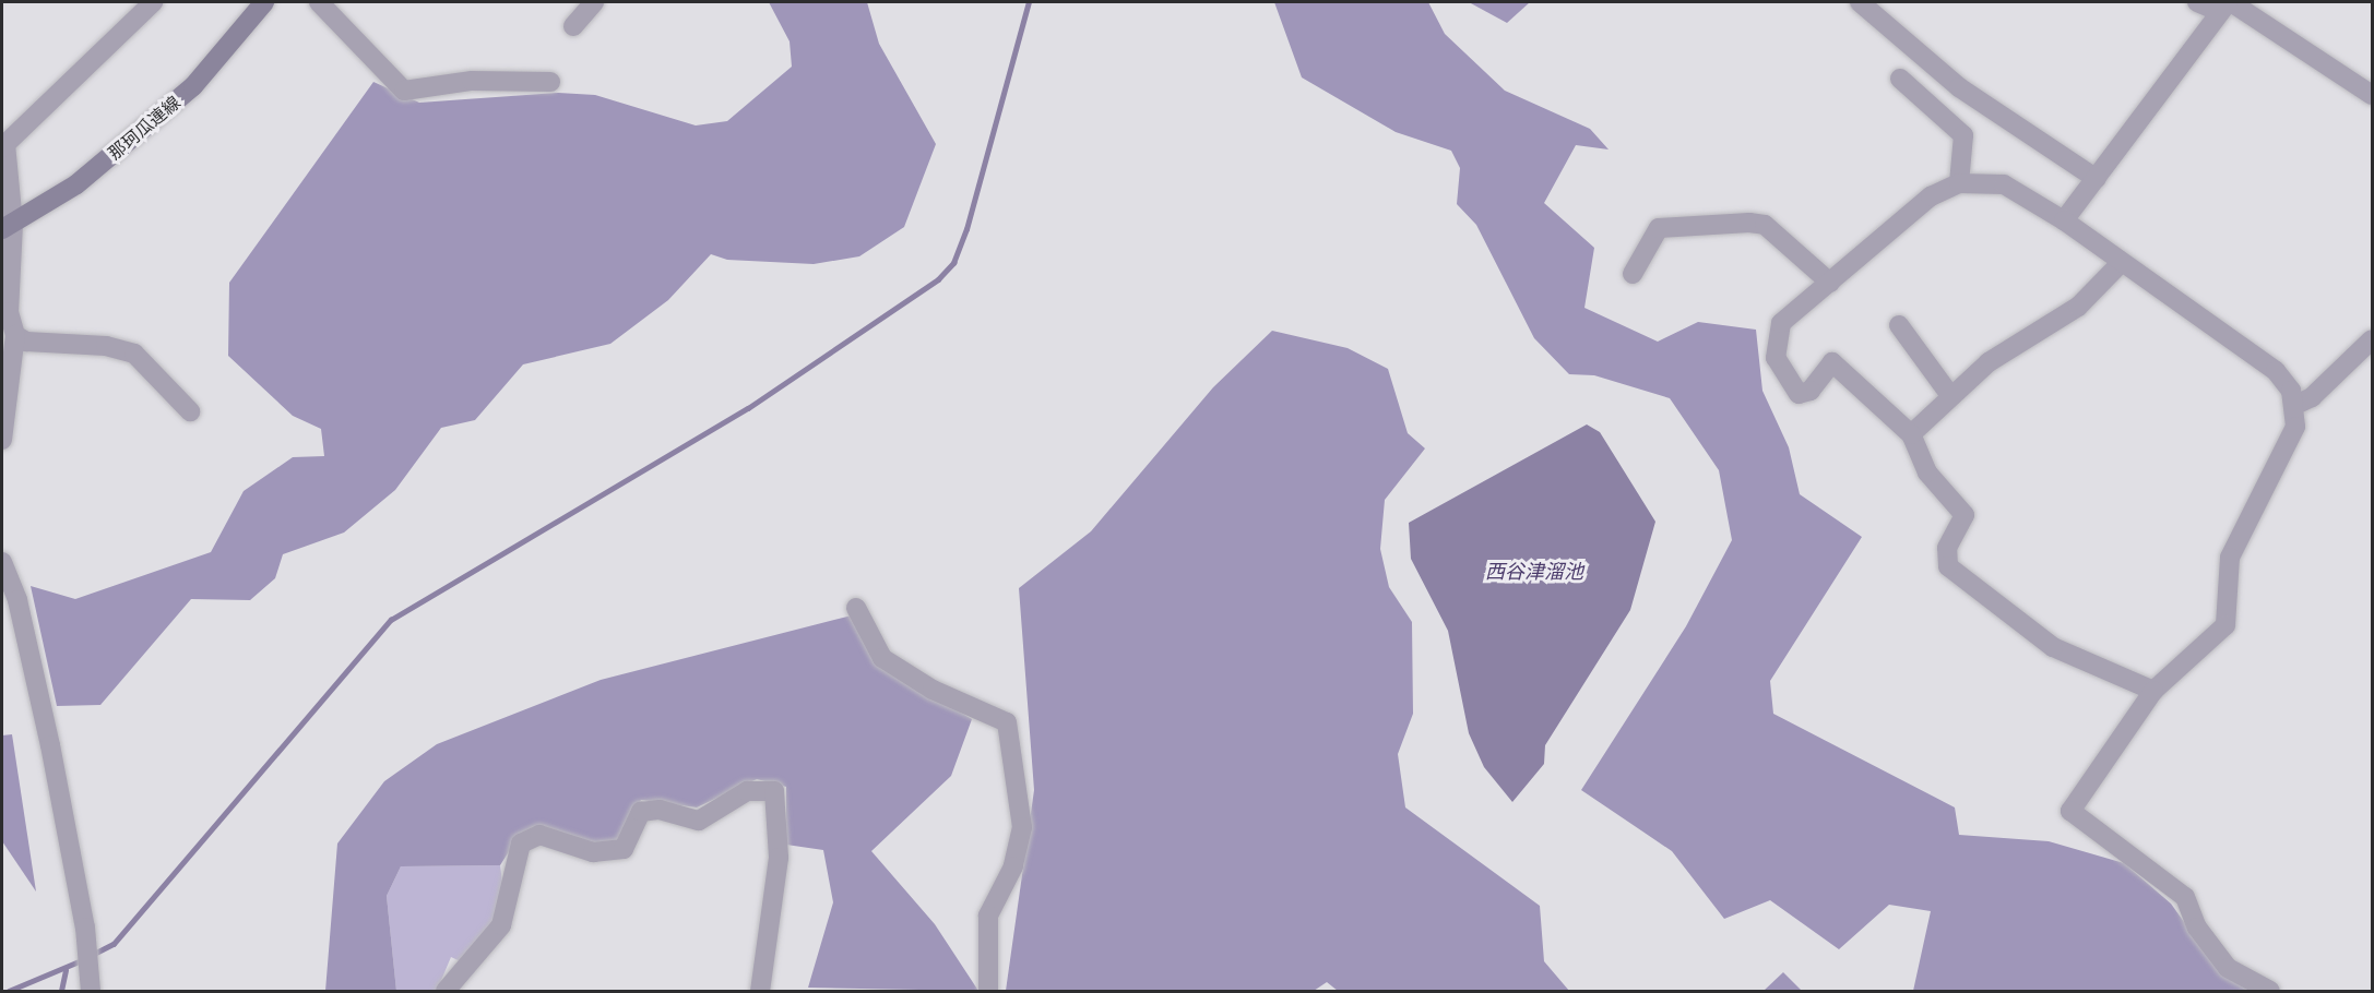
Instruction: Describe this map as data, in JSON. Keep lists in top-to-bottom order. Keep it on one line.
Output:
{"streets":{"main road":["那珂瓜連線"]},"water":["西谷津溜池"]}
